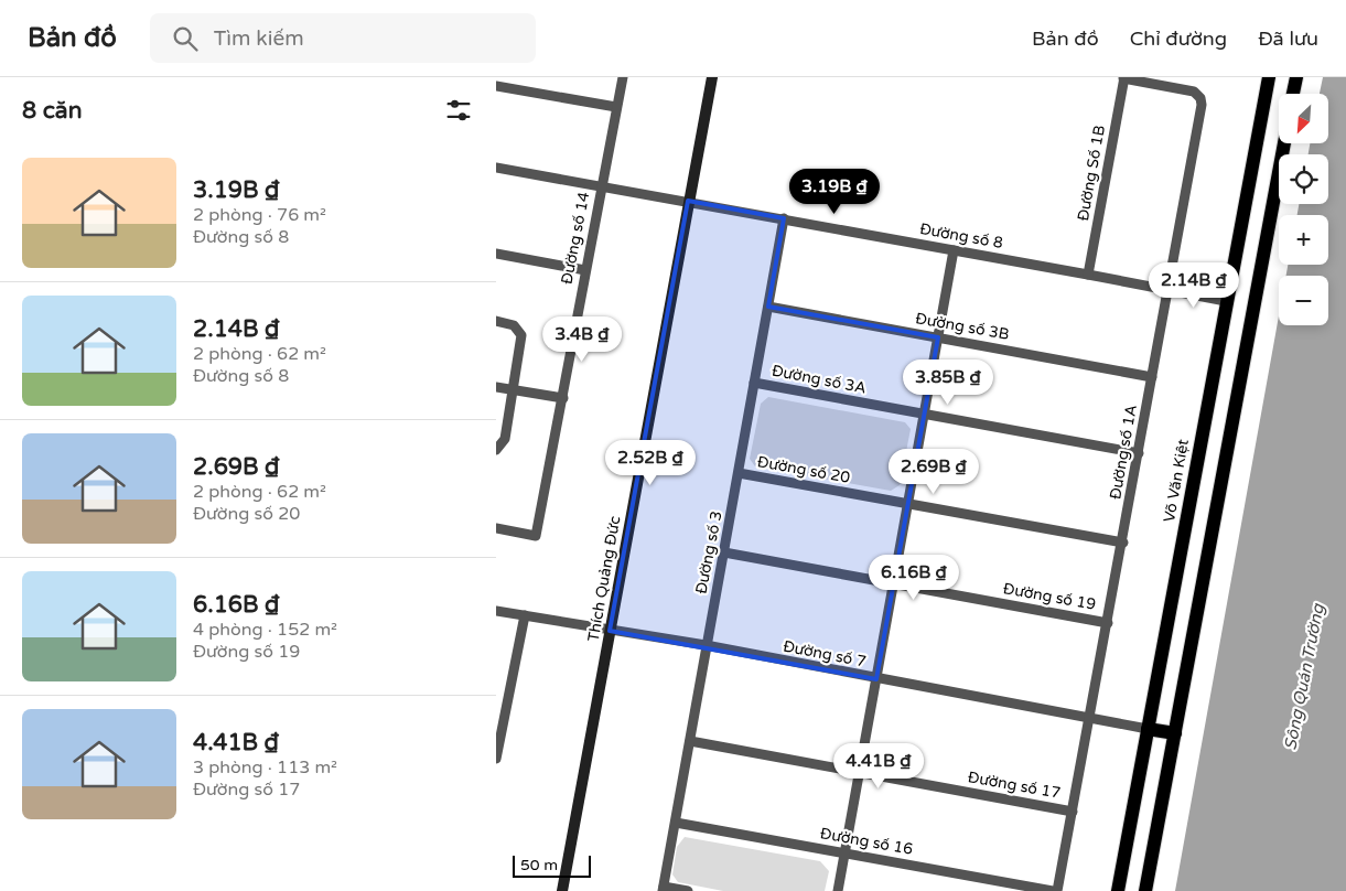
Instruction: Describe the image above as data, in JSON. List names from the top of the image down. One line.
{"streets":{"main road":["Võ Văn Kiệt"],"street":["Đường Số 1B","Đường số 8","Đường số 14","Đường số 3B","Đường số 3A","Đường số 1A","Đường số 20","Đường số 3","Thích Quảng Đức","Đường số 19","Đường số 7","Đường số 17","Đường số 16"]},"crossings":[["Đường Số 1B","Đường số 8"],["Đường Số 1B","Đường số 1A"],["Đường số 8","Đường số 14"],["Đường số 8","Đường số 1A"],["Đường số 8","Võ Văn Kiệt"],["Đường số 8","Đường số 3"],["Đường số 8","Thích Quảng Đức"],["Đường số 3B","Đường số 1A"],["Đường số 3B","Đường số 3"],["Đường số 3A","Đường số 1A"],["Đường số 3A","Đường số 3"],["Đường số 1A","Đường số 20"],["Đường số 1A","Đường số 19"],["Đường số 1A","Đường số 7"],["Đường số 1A","Đường số 17"],["Đường số 20","Đường số 3"],["Võ Văn Kiệt","Đường số 7"],["Đường số 3","Đường số 19"],["Đường số 3","Đường số 7"],["Đường số 3","Đường số 17"],["Đường số 3","Đường số 16"],["Thích Quảng Đức","Đường số 7"]],"water":["Sông Quán Trường"],"scale_bar":"50 m","north":"bottom left","page":{"header":"Bản đồ","search":"Tìm kiếm","nav":["Bản đồ","Chỉ đường","Đã lưu"],"heading":"8 căn","map_buttons":["+","−"],"list":[{"name":"3.19B ₫","note":"2 phòng · 76 m² · Đường số 8"},{"name":"2.14B ₫","note":"2 phòng · 62 m² · Đường số 8"},{"name":"2.69B ₫","note":"2 phòng · 62 m² · Đường số 20"},{"name":"6.16B ₫","note":"4 phòng · 152 m² · Đường số 19"},{"name":"4.41B ₫","note":"3 phòng · 113 m² · Đường số 17"}],"price":["3.19B ₫","2.14B ₫","3.4B ₫","3.85B ₫","2.52B ₫","2.69B ₫","6.16B ₫","4.41B ₫"],"scale":"50 m"}}
